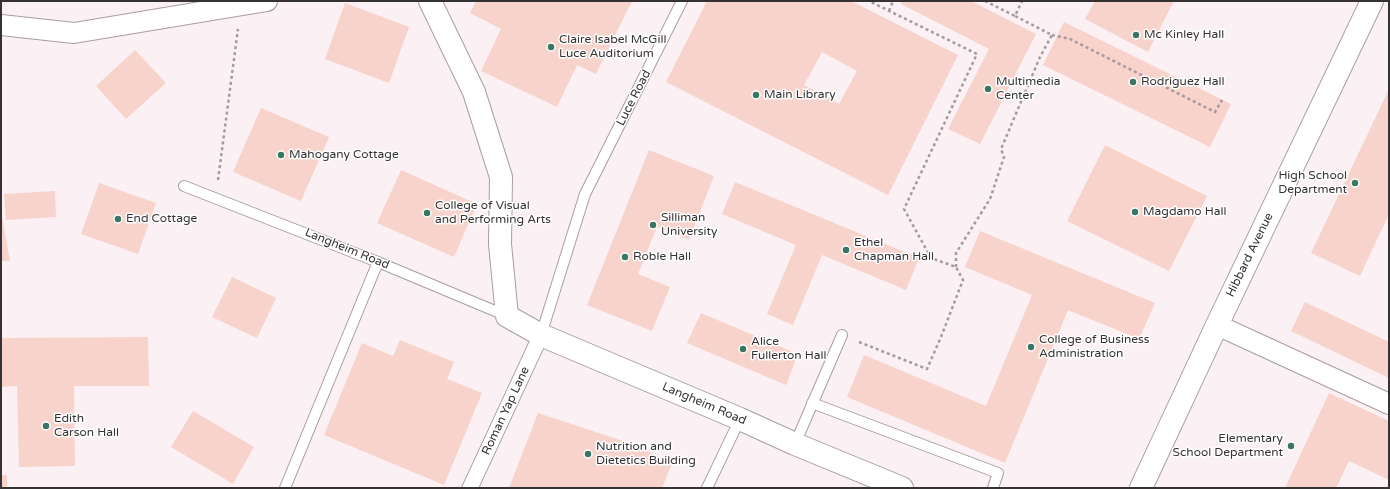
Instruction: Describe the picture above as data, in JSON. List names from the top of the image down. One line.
{"streets":{"street":["Langheim Road","Hibbard Avenue","Roman Yap Lane"],"lane":["Luce Road"]},"crossings":[["Luce Road","Langheim Road"],["Luce Road","Roman Yap Lane"],["Langheim Road","Roman Yap Lane"]],"places":["Mc Kinley Hall","Claire Isabel McGill Luce Auditorium","Rodriguez Hall","Multimedia Center","Main Library","Mahogany Cottage","High School Department","Magdamo Hall","College of Visual and Performing Arts","End Cottage","Silliman University","Ethel Chapman Hall","Roble Hall","College of Business Administration","Alice Fullerton Hall","Edith Carson Hall","Elementary School Department","Nutrition and Dietetics Building"]}
